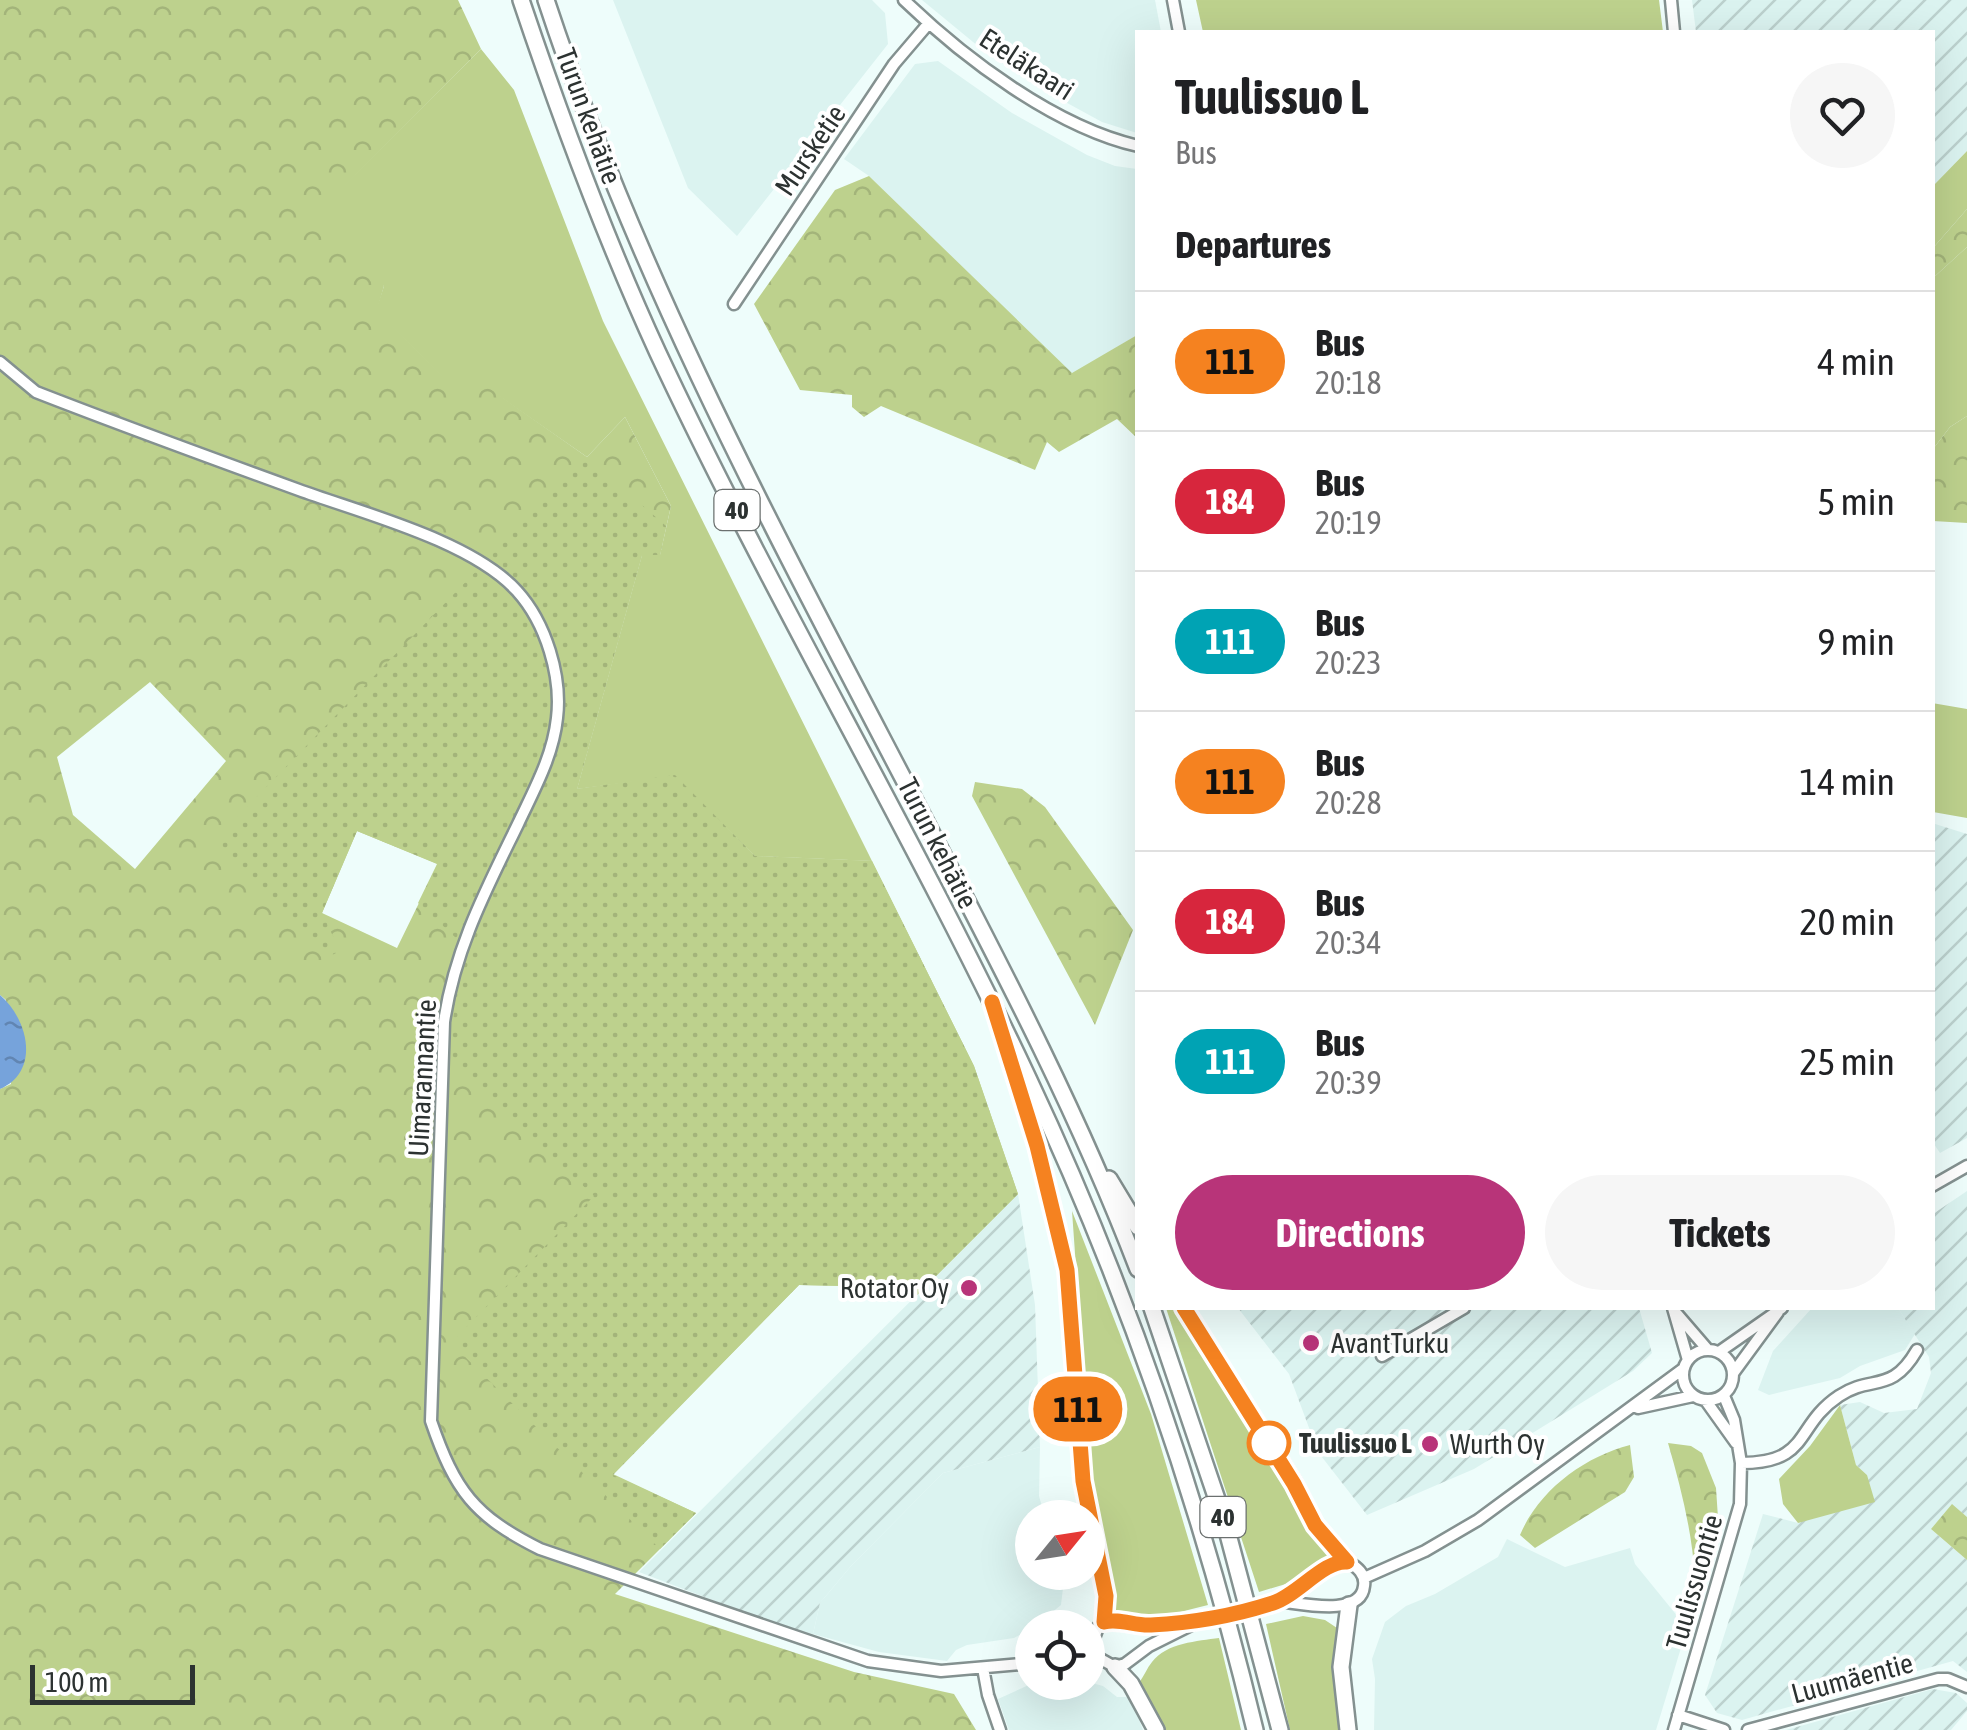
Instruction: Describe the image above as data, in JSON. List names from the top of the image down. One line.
{"streets":{"highway":["Turun kehätie","40"],"street":["Eteläkaari","Mursketie","Uimarannantie","Tuulissuontie","Luumäentie"]},"crossings":[["Eteläkaari","Mursketie"]],"places":["Rotator Oy","AvantTurku","Tuulissuo L","Wurth Oy"],"lines":["bus line 111"],"scale_bar":"100 m","north":"top right","page":{"on_map":"111","heading":[["Tuulissuo L","Bus"],"Departures"],"list":[{"mark":"111","name":"Bus","note":"20:18","value":"4 min"},{"mark":"184","name":"Bus","note":"20:19","value":"5 min"},{"mark":"111","name":"Bus","note":"20:23","value":"9 min"},{"mark":"111","name":"Bus","note":"20:28","value":"14 min"},{"mark":"184","name":"Bus","note":"20:34","value":"20 min"},{"mark":"111","name":"Bus","note":"20:39","value":"25 min"}],"buttons":["Directions","Tickets"],"scale":"100 m"}}
